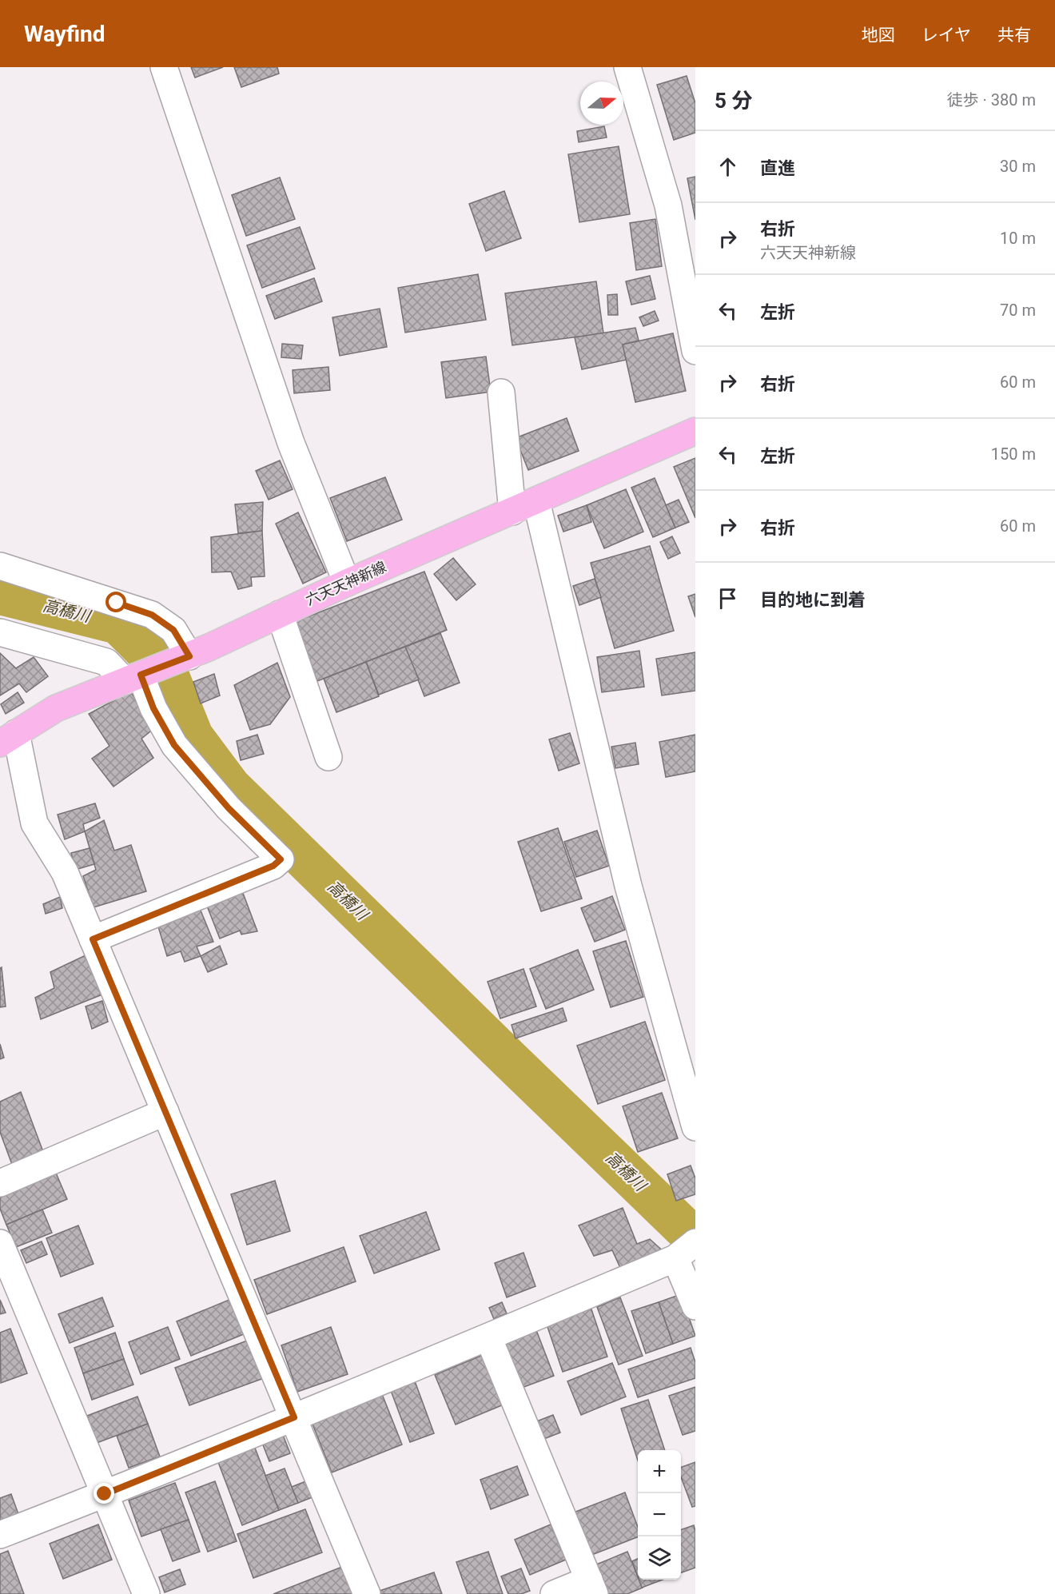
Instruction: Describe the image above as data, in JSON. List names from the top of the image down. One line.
{"streets":{"main road":["六天天神新線"]},"water":["高橋川"],"north":"right","page":{"header":"Wayfind","nav":["地図","レイヤ","共有"],"heading":["5 分","徒歩 · 380 m"],"list":[["直進","30 m"],["右折","六天天神新線","10 m"],["左折","70 m"],["右折","60 m"],["左折","150 m"],["右折","60 m"],"目的地に到着"],"map_buttons":["+","−"]}}
